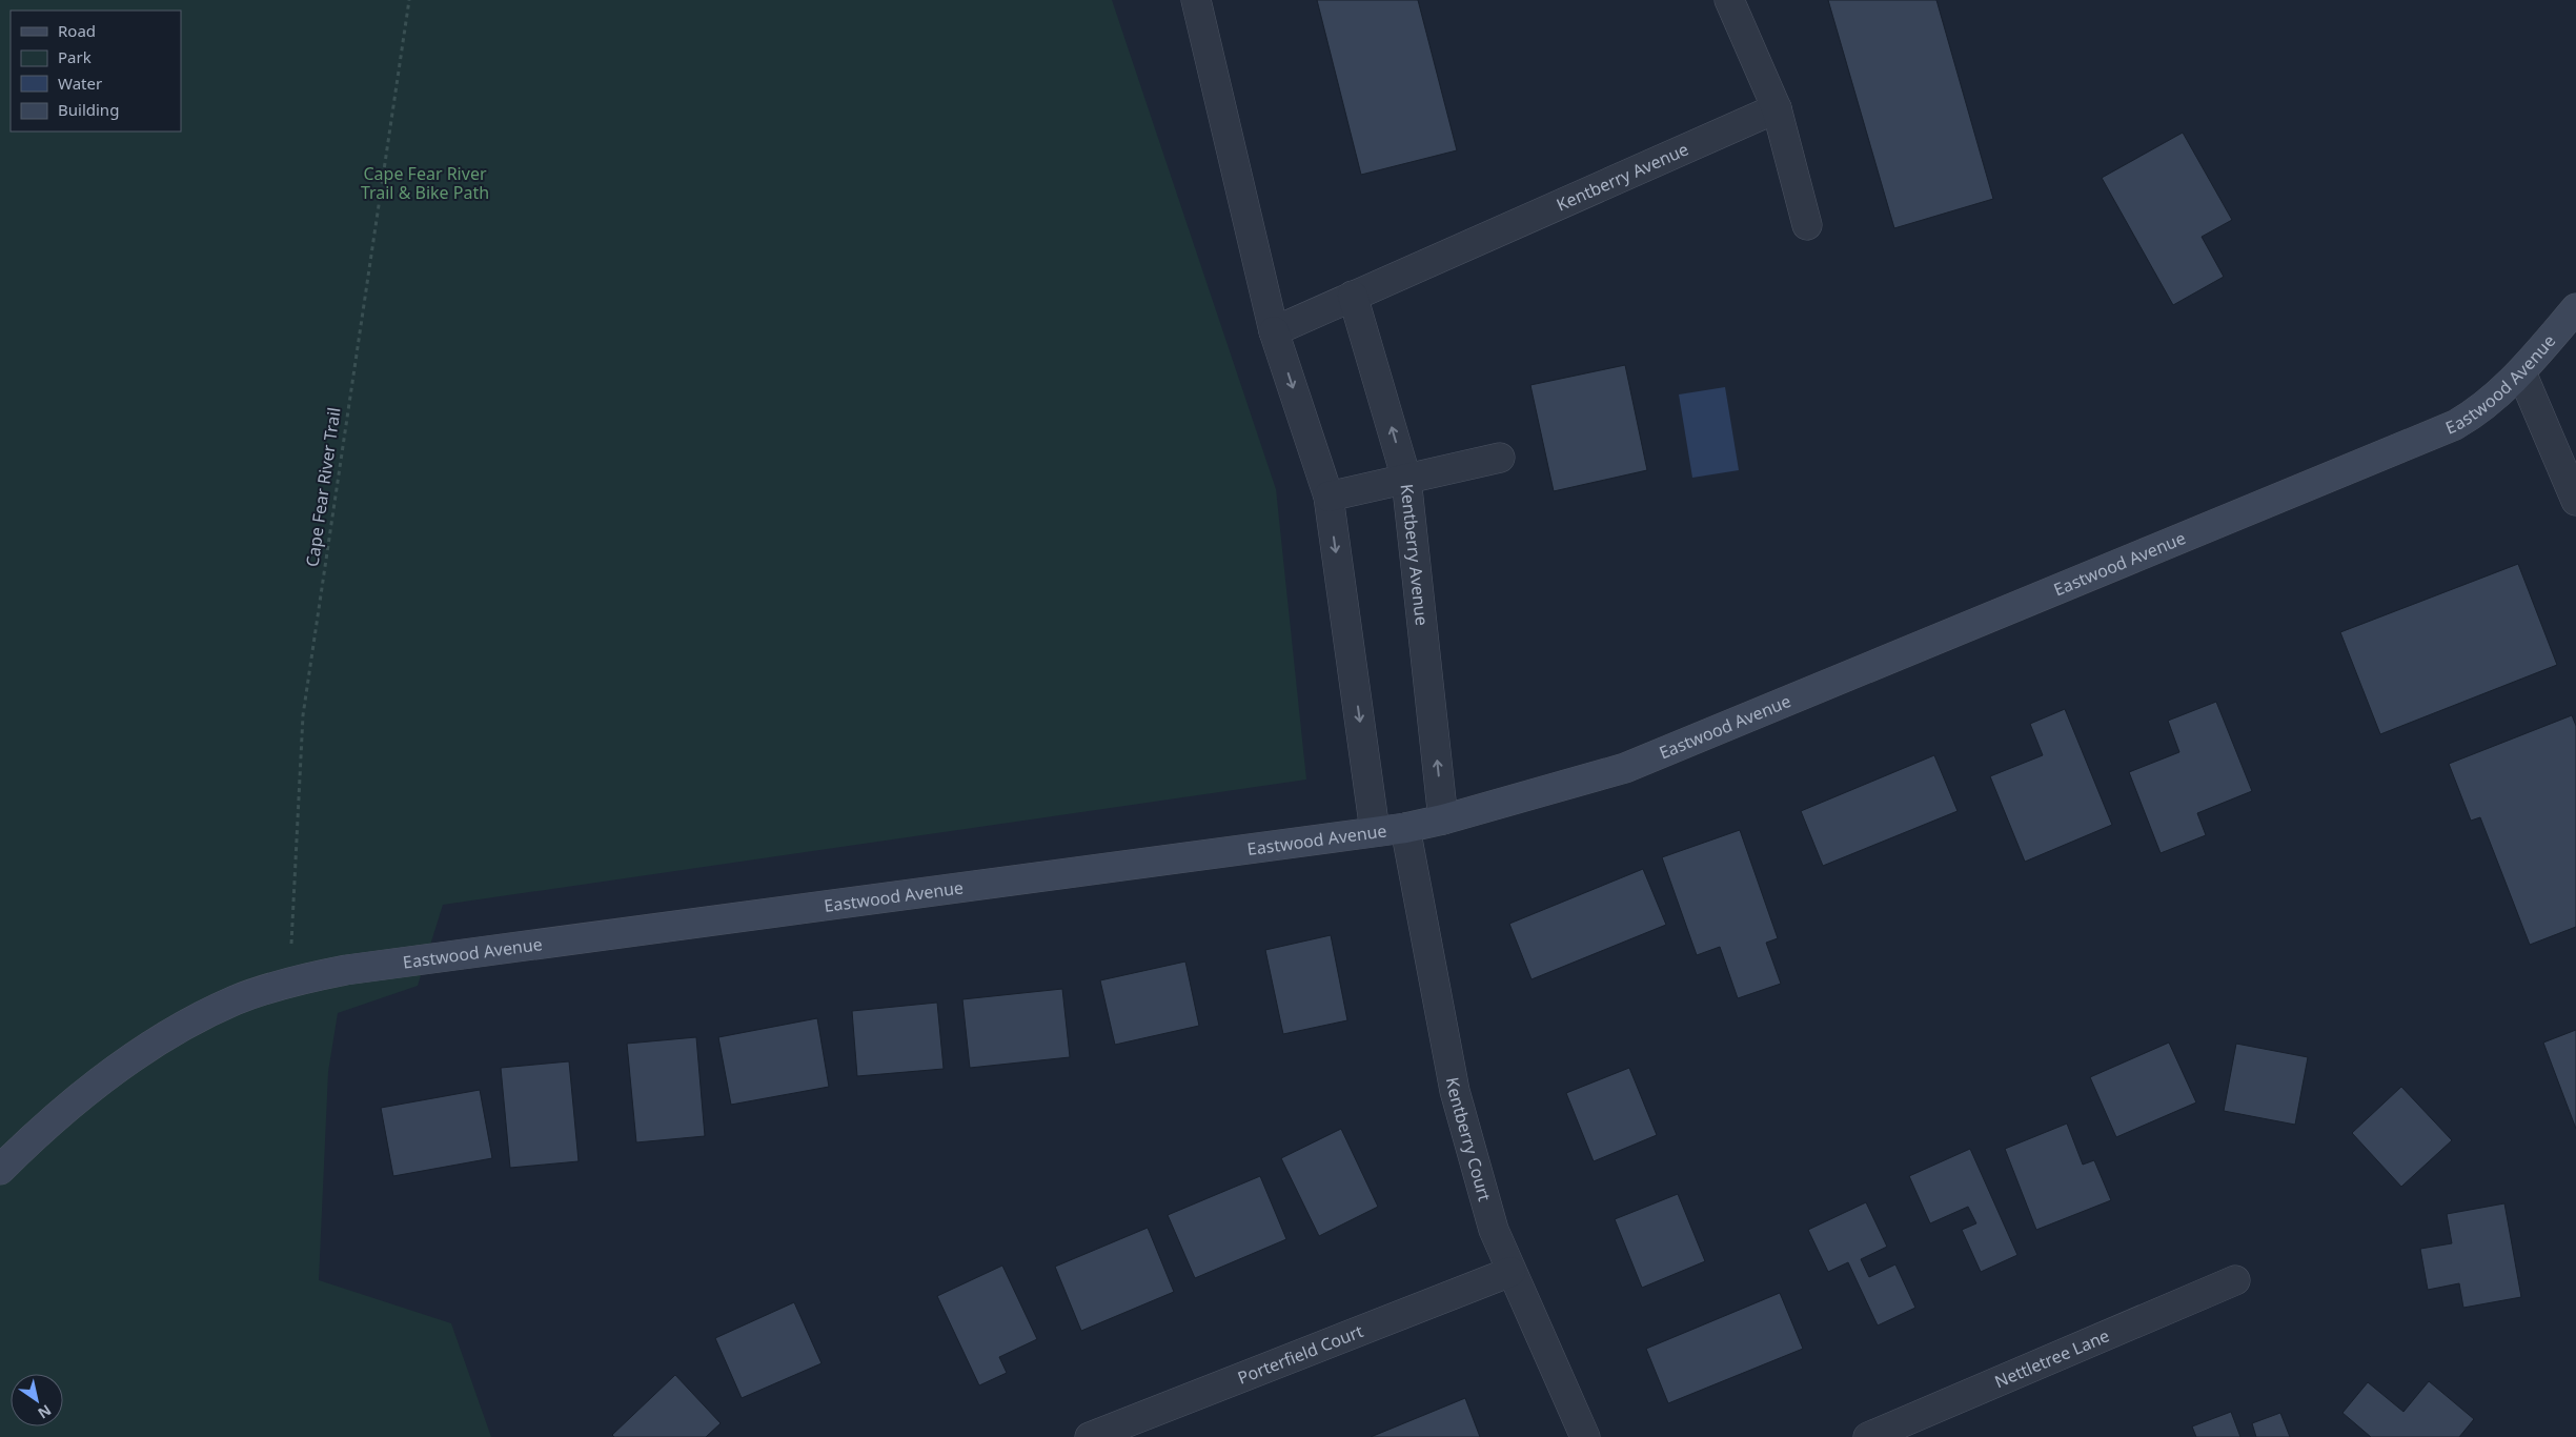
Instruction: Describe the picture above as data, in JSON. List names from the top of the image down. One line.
{"streets":{"street":["Kentberry Avenue","Eastwood Avenue","Kentberry Court","Porterfield Court","Nettletree Lane"],"path":["Cape Fear River Trail"]},"crossings":[["Kentberry Avenue","Eastwood Avenue"],["Eastwood Avenue","Cape Fear River Trail"],["Eastwood Avenue","Kentberry Court"],["Kentberry Court","Porterfield Court"]],"parks":["Cape Fear River Trail & Bike Path"],"legend":["Road","Park","Water","Building"],"north":"bottom right"}
